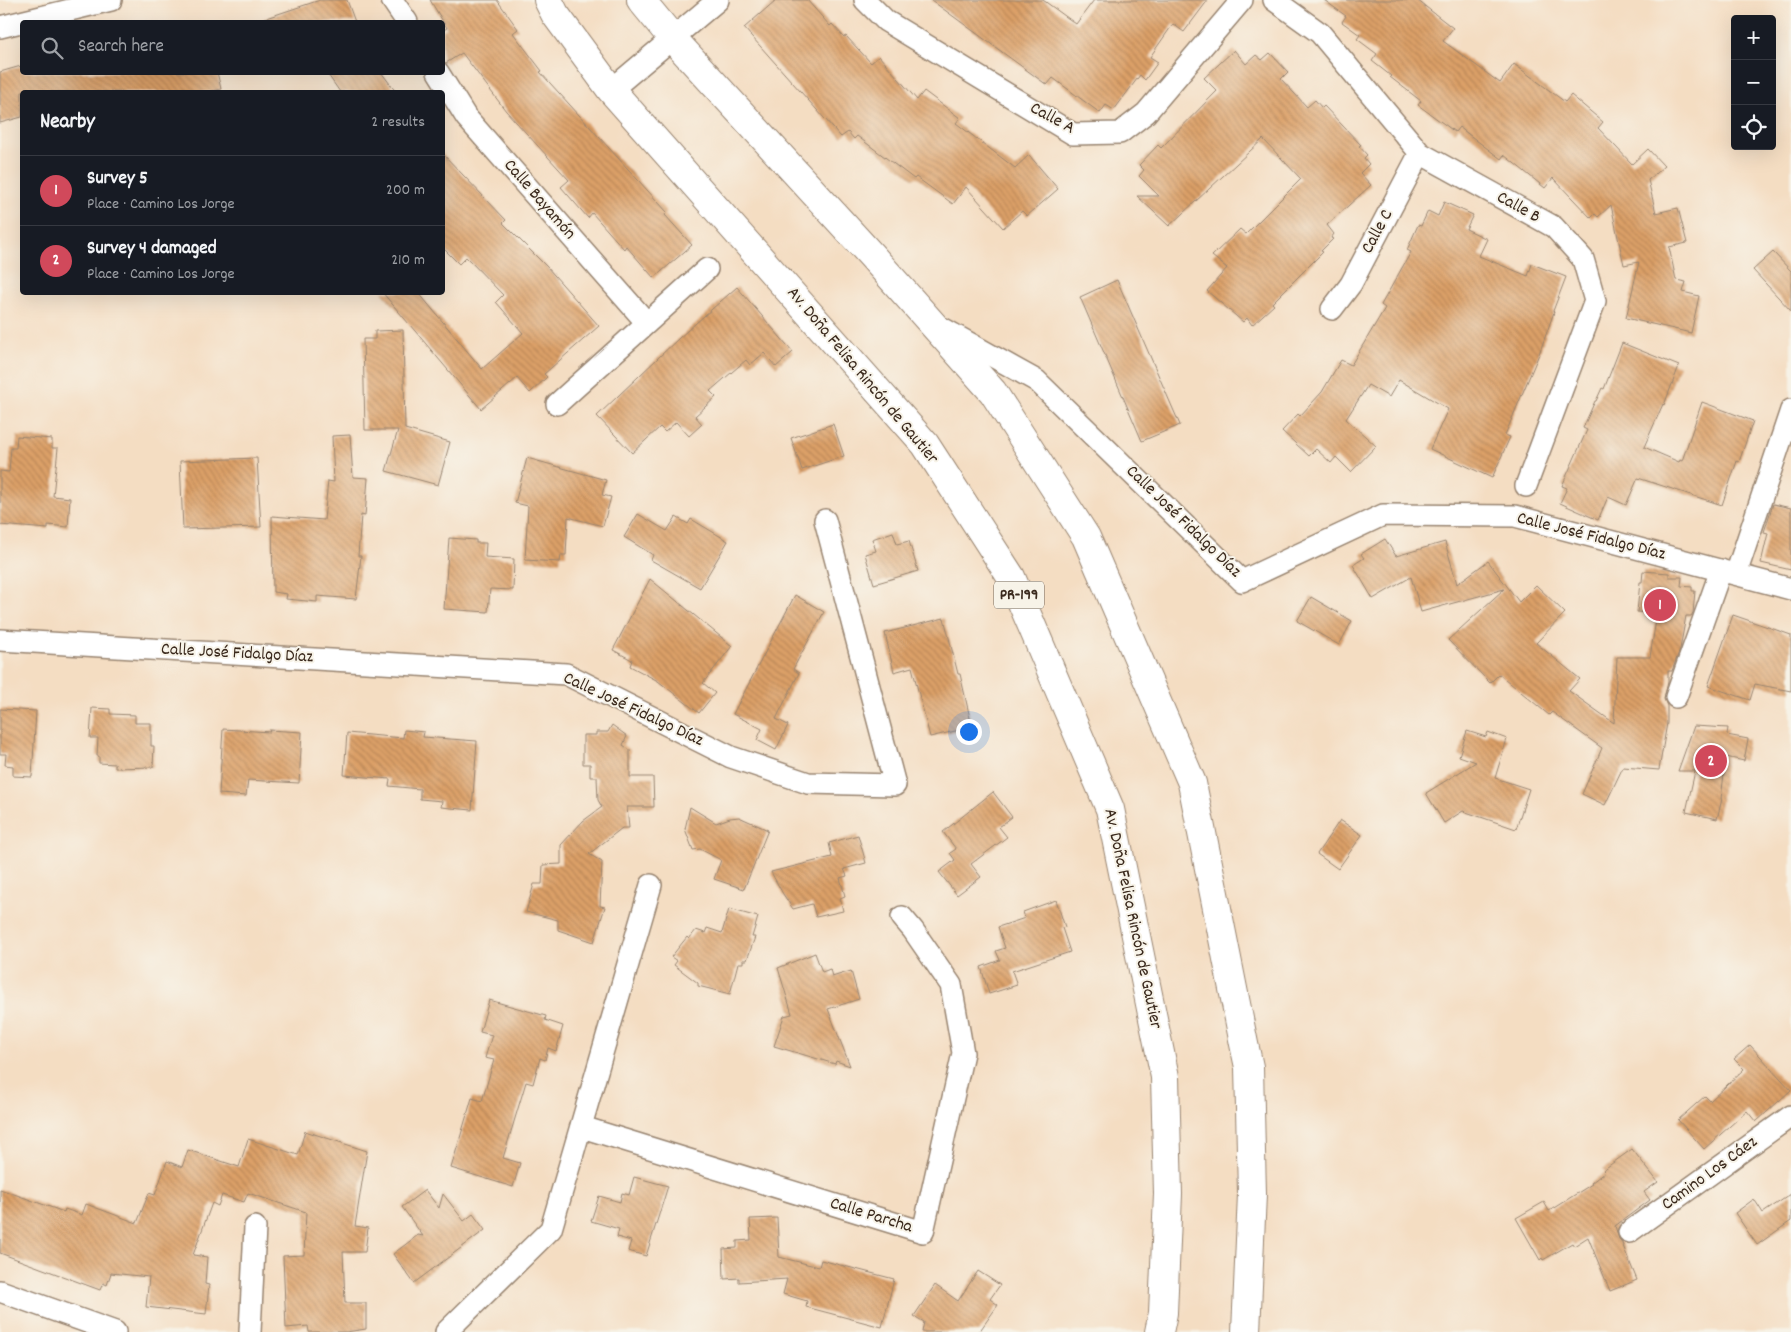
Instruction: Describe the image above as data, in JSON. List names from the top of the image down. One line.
{"streets":{"main road":["Av. Doña Felisa Rincón de Gautier","PR-199"],"street":["Calle A","Calle Bayamón","Calle B","Calle C","Calle José Fidalgo Díaz","Camino Los Cáez","Calle Parcha"]},"crossings":[["Calle B","Calle C"]],"page":{"map_buttons":["+","−"],"search":"Search here","heading":["Nearby","2 results"],"list":[{"mark":"1","name":"Survey 5","note":"Place · Camino Los Jorge","value":"200 m"},{"mark":"2","name":"Survey 4 damaged","note":"Place · Camino Los Jorge","value":"210 m"}],"pins":["1","2"]}}
